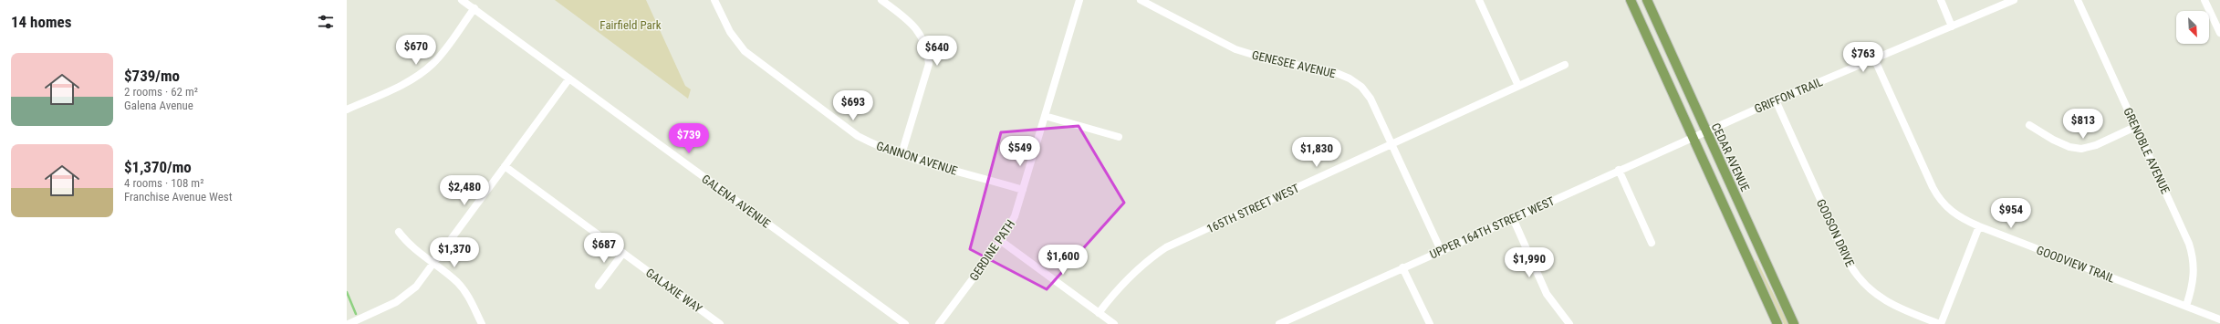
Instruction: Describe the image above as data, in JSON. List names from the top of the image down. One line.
{"streets":{"main road":["CEDAR AVENUE"],"street":["GENESEE AVENUE","GRIFFON TRAIL","GRENOBLE AVENUE","GANNON AVENUE","GALENA AVENUE","165TH STREET WEST","UPPER 164TH STREET WEST","GODSON DRIVE","GERDINE PATH","GOODVIEW TRAIL","GALAXIE WAY"]},"crossings":[["GENESEE AVENUE","165TH STREET WEST"],["GENESEE AVENUE","UPPER 164TH STREET WEST"],["GRIFFON TRAIL","CEDAR AVENUE"],["GRIFFON TRAIL","UPPER 164TH STREET WEST"],["GRIFFON TRAIL","GODSON DRIVE"],["GRIFFON TRAIL","GOODVIEW TRAIL"],["GRENOBLE AVENUE","GOODVIEW TRAIL"],["CEDAR AVENUE","UPPER 164TH STREET WEST"],["GANNON AVENUE","GERDINE PATH"]],"parks":["Fairfield Park"],"north":"bottom right","page":{"heading":"14 homes","price":["$670","$640","$763","$693","$813","$739","$549","$1,830","$2,480","$954","$687","$1,370","$1,600","$1,990"],"list":[{"name":"$739/mo","note":"2 rooms · 62 m² · Galena Avenue"},{"name":"$1,370/mo","note":"4 rooms · 108 m² · Franchise Avenue West"}]}}
